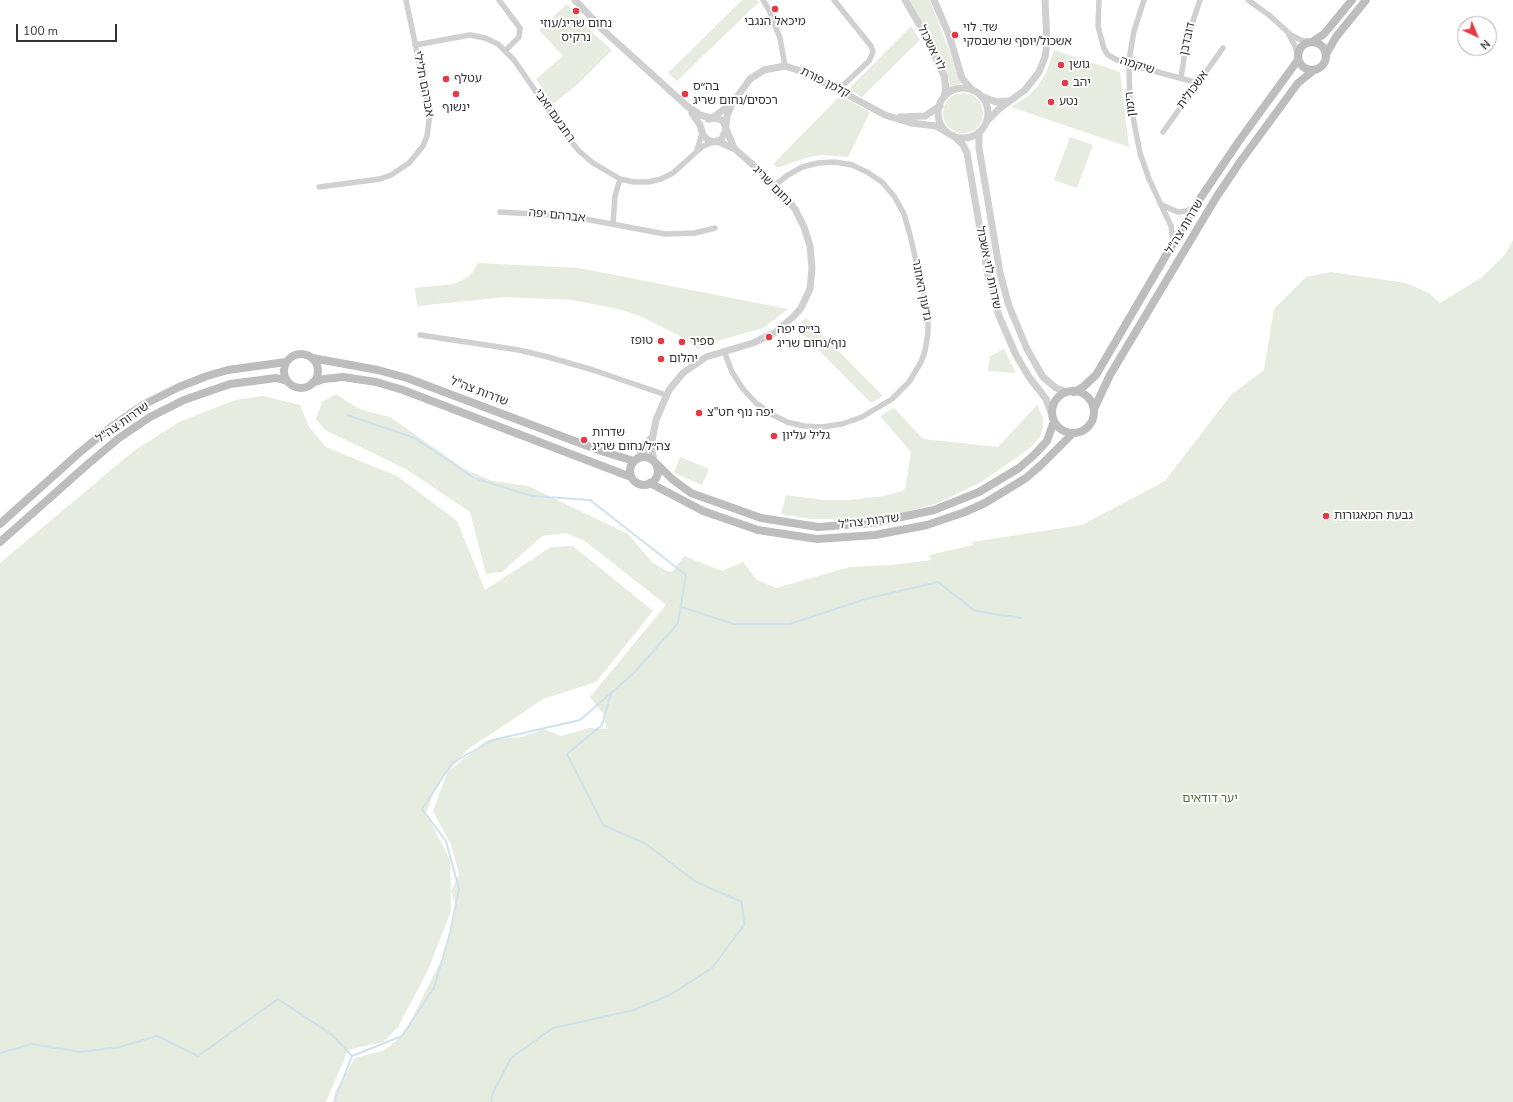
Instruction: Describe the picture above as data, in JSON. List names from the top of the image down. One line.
{"streets":{"main road":["שדרות צה\"ל"],"street":["דובדבן","לוי אשכול","שיקמה","קלמן פורת","אברהם חלילי","אשכולית","רימון","רחבעם זאבי","נחום שריג","אברהם יפה","שדרות לוי אשכול","גדעון האוזנר"]},"crossings":[["דובדבן","שיקמה"],["לוי אשכול","קלמן פורת"],["לוי אשכול","שדרות לוי אשכול"],["שיקמה","אשכולית"],["שיקמה","רימון"],["קלמן פורת","רחבעם זאבי"],["קלמן פורת","נחום שריג"],["קלמן פורת","שדרות לוי אשכול"],["אברהם חלילי","רחבעם זאבי"],["רימון","שדרות צה\"ל"],["רחבעם זאבי","נחום שריג"],["נחום שריג","שדרות צה\"ל"],["נחום שריג","גדעון האוזנר"],["שדרות צה\"ל","שדרות לוי אשכול"]],"parks":["יער דודאים"],"places":["מיכאל הנגבי","נחום שריג/עוזי נרקיס","שד. לוי אשכול/יוסף שרשבסקי","גושן","עטלף","יהב","ינשוף","בה״ס רכסים/נחום שריג","נטע","בי״ס יפה נוף/נחום שריג","טופז","ספיר","יהלום","יפה נוף חט\"צ","גליל עליון","שדרות צה״ל/נחום שריג","גבעת המאגורות"],"scale_bar":"100 m","north":"bottom right"}
